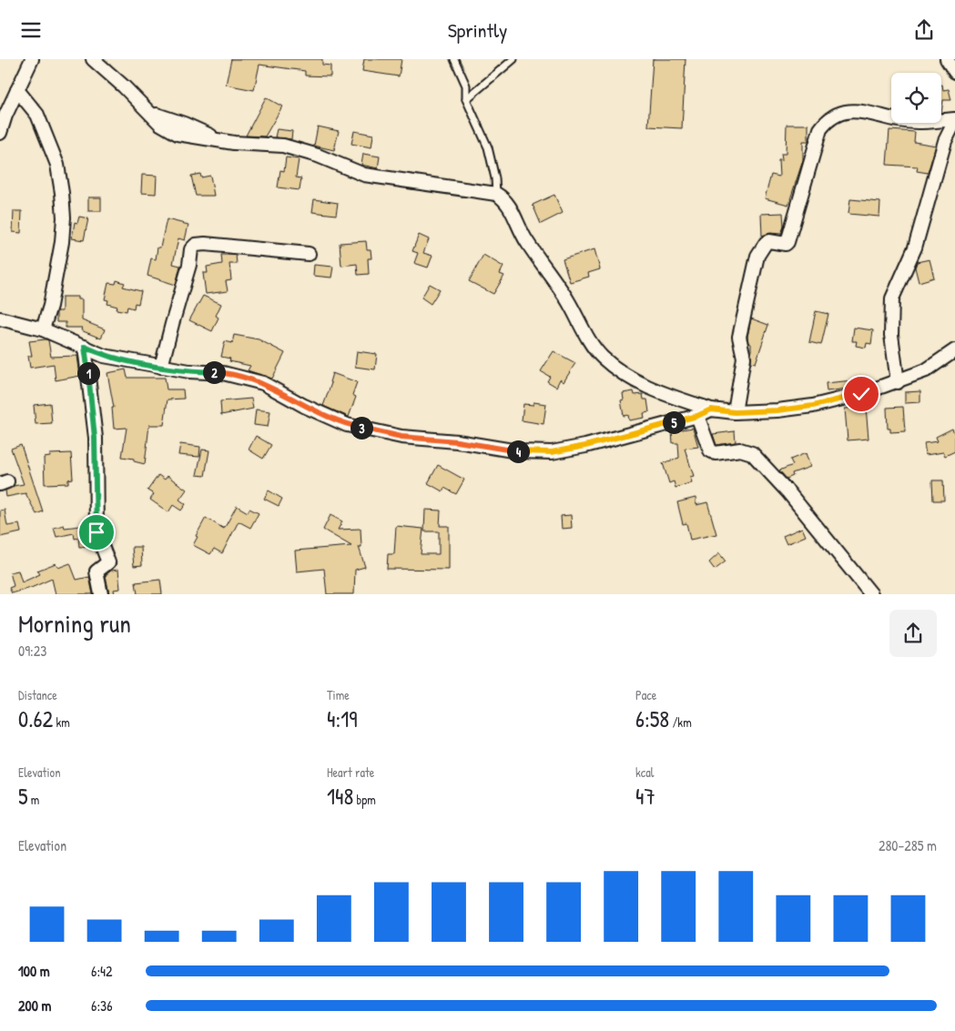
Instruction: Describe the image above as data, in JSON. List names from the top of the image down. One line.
{"page":{"header":"Sprintly","pins":["2","1","5","3","4"],"heading":["Morning run","09:23"],"stats":[["Distance","0.62 km"],["Time","4:19"],["Pace","6:58 /km"],["Elevation","5 m"],["Heart rate","148 bpm"],["kcal","47"]],"chart":["Elevation","280–285 m"],"list":[{"name":"100 m","note":"6:42"},{"name":"200 m","note":"6:36"}]}}
